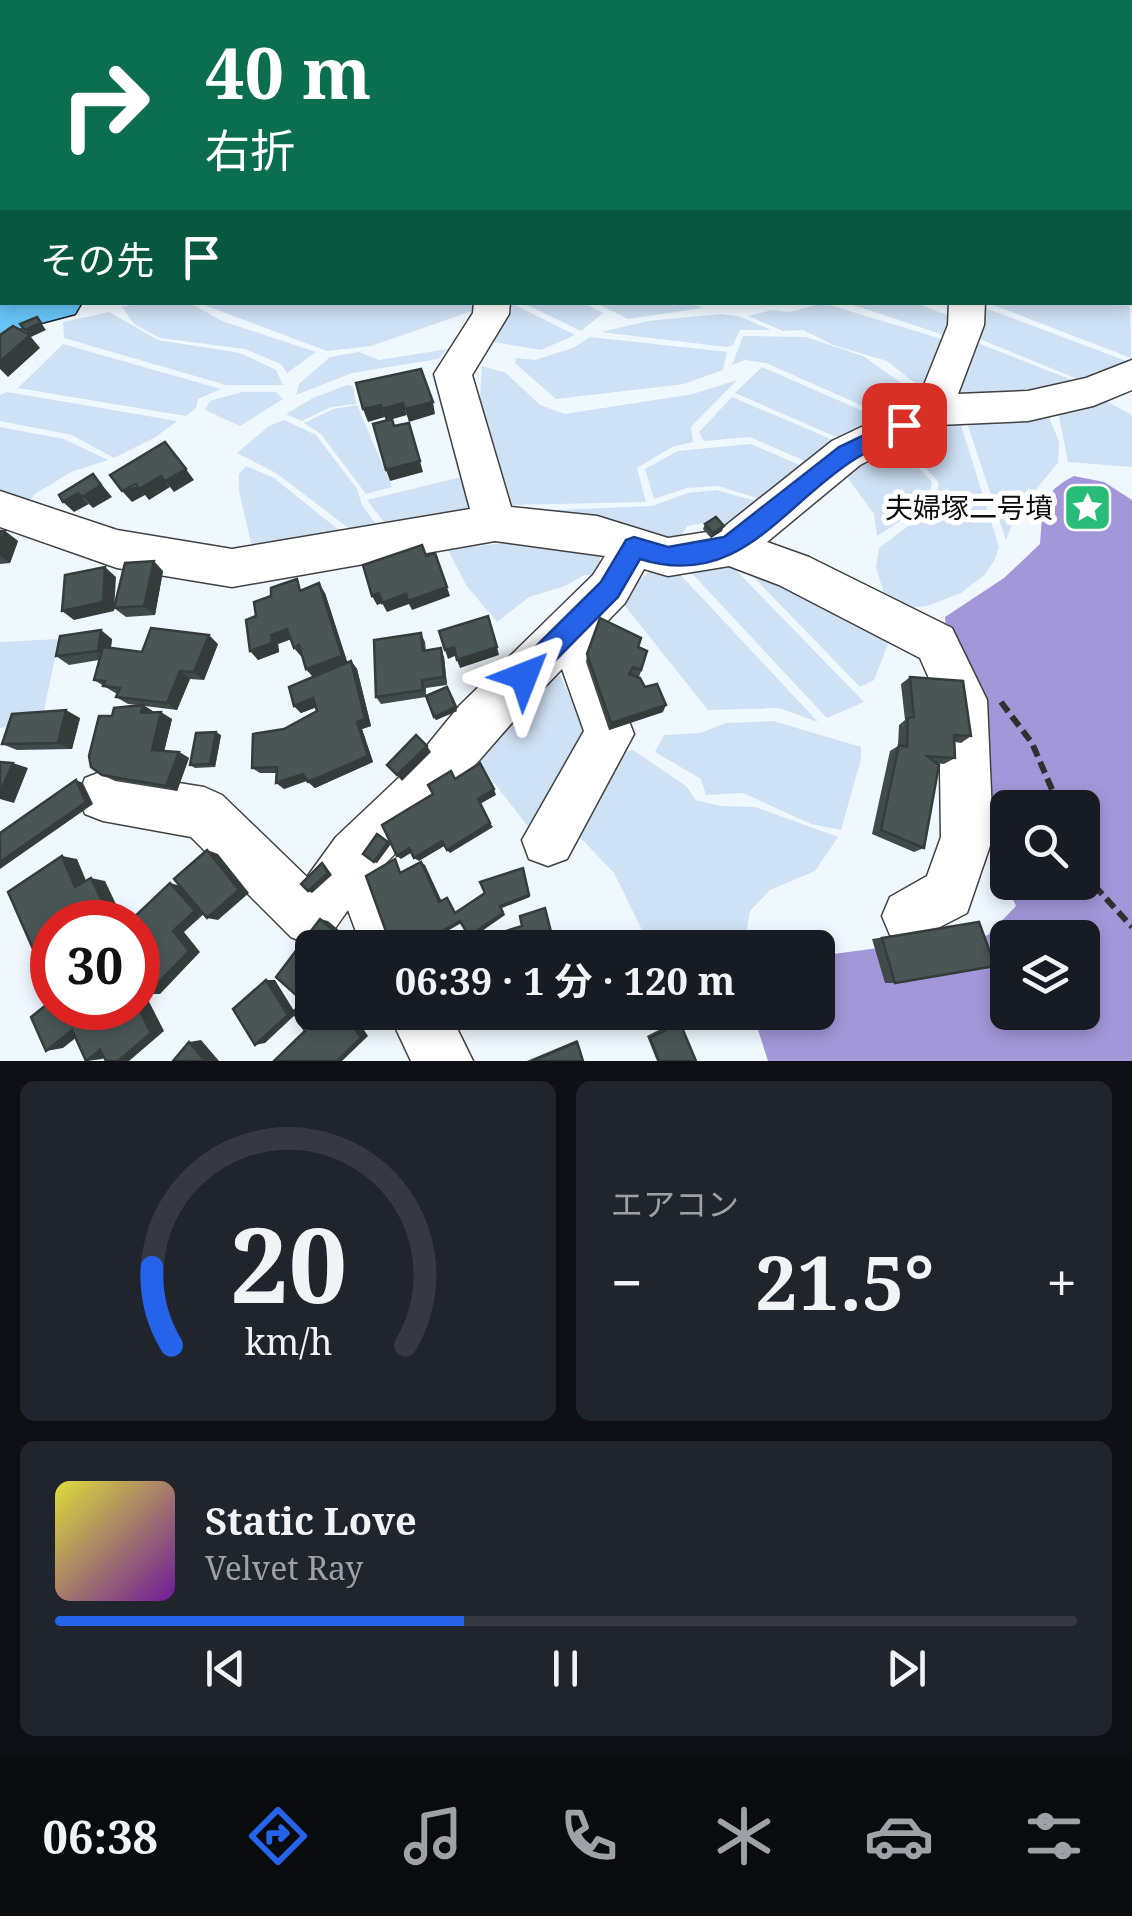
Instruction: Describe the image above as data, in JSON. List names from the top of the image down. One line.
{"places":{"place":["夫婦塚二号墳"]},"page":{"turn":["40 m","右折"],"then":"その先","limit":"30","trip":"06:39 · 1 分 · 120 m","tile":"エアコン","heat":["−","21.5°","+"],"song":["Static Love","Velvet Ray"],"tabs":"06:38","gauge":["20","km/h"]}}
